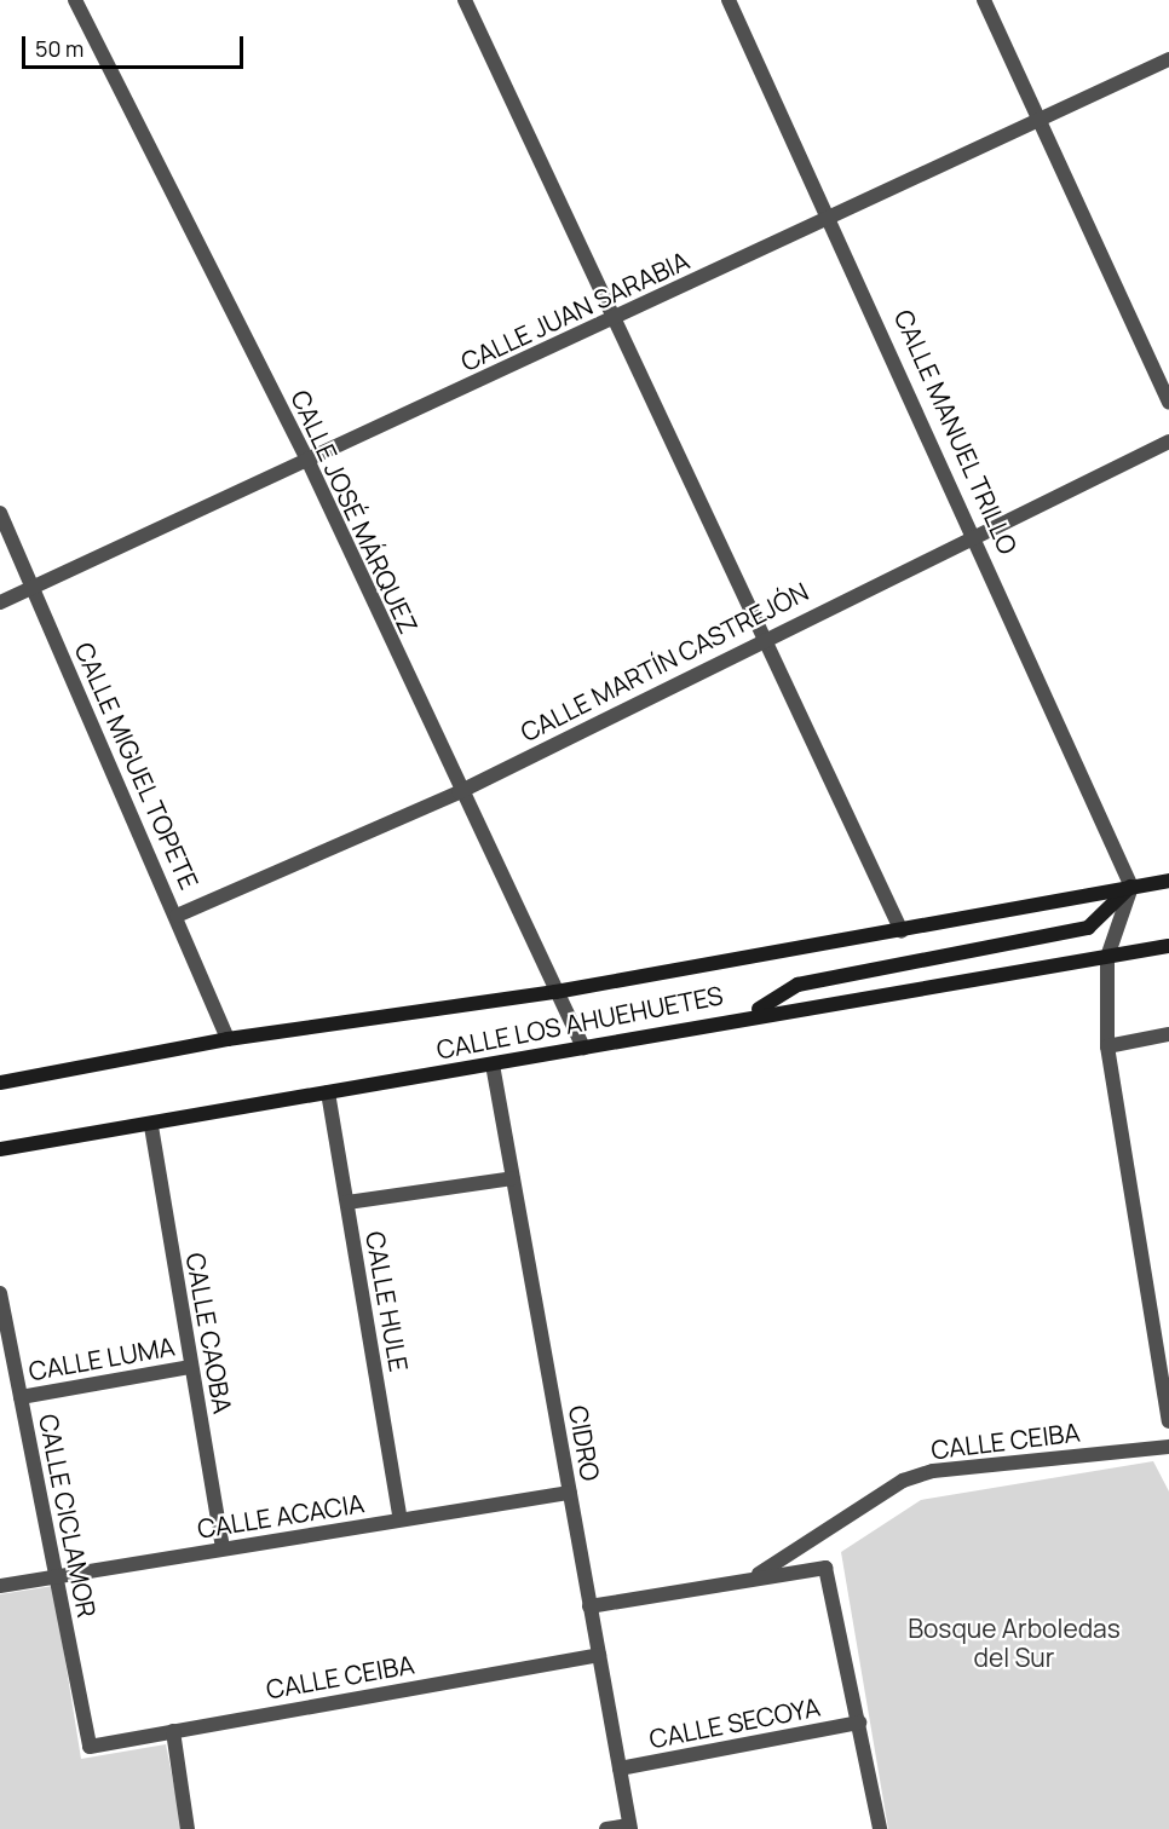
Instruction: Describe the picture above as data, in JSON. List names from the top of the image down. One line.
{"streets":{"street":["CALLE JUAN SARABIA","CALLE MANUEL TRILLO","CALLE JOSÉ MÁRQUEZ","CALLE MARTÍN CASTREJÓN","CALLE MIGUEL TOPETE","CALLE LOS AHUEHUETES","CALLE HULE","CALLE CAOBA","CALLE LUMA","CALLE CEIBA","CIDRO","CALLE CICLAMOR","CALLE ACACIA","CALLE SECOYA"]},"crossings":[["CALLE JUAN SARABIA","CALLE MANUEL TRILLO"],["CALLE JUAN SARABIA","CALLE JOSÉ MÁRQUEZ"],["CALLE JUAN SARABIA","CALLE MIGUEL TOPETE"],["CALLE MANUEL TRILLO","CALLE MARTÍN CASTREJÓN"],["CALLE MANUEL TRILLO","CALLE LOS AHUEHUETES"],["CALLE JOSÉ MÁRQUEZ","CALLE MARTÍN CASTREJÓN"],["CALLE JOSÉ MÁRQUEZ","CALLE LOS AHUEHUETES"],["CALLE MARTÍN CASTREJÓN","CALLE MIGUEL TOPETE"],["CALLE MIGUEL TOPETE","CALLE LOS AHUEHUETES"],["CALLE LOS AHUEHUETES","CALLE HULE"],["CALLE LOS AHUEHUETES","CALLE CAOBA"],["CALLE LOS AHUEHUETES","CIDRO"],["CALLE HULE","CALLE ACACIA"],["CALLE CAOBA","CALLE LUMA"],["CALLE CAOBA","CALLE ACACIA"],["CALLE LUMA","CALLE CICLAMOR"],["CALLE CEIBA","CIDRO"],["CALLE CEIBA","CALLE CICLAMOR"],["CALLE CEIBA","CALLE SECOYA"],["CIDRO","CALLE ACACIA"],["CIDRO","CALLE SECOYA"],["CALLE CICLAMOR","CALLE ACACIA"]],"parks":["Bosque Arboledas del Sur"],"scale_bar":"50 m"}
